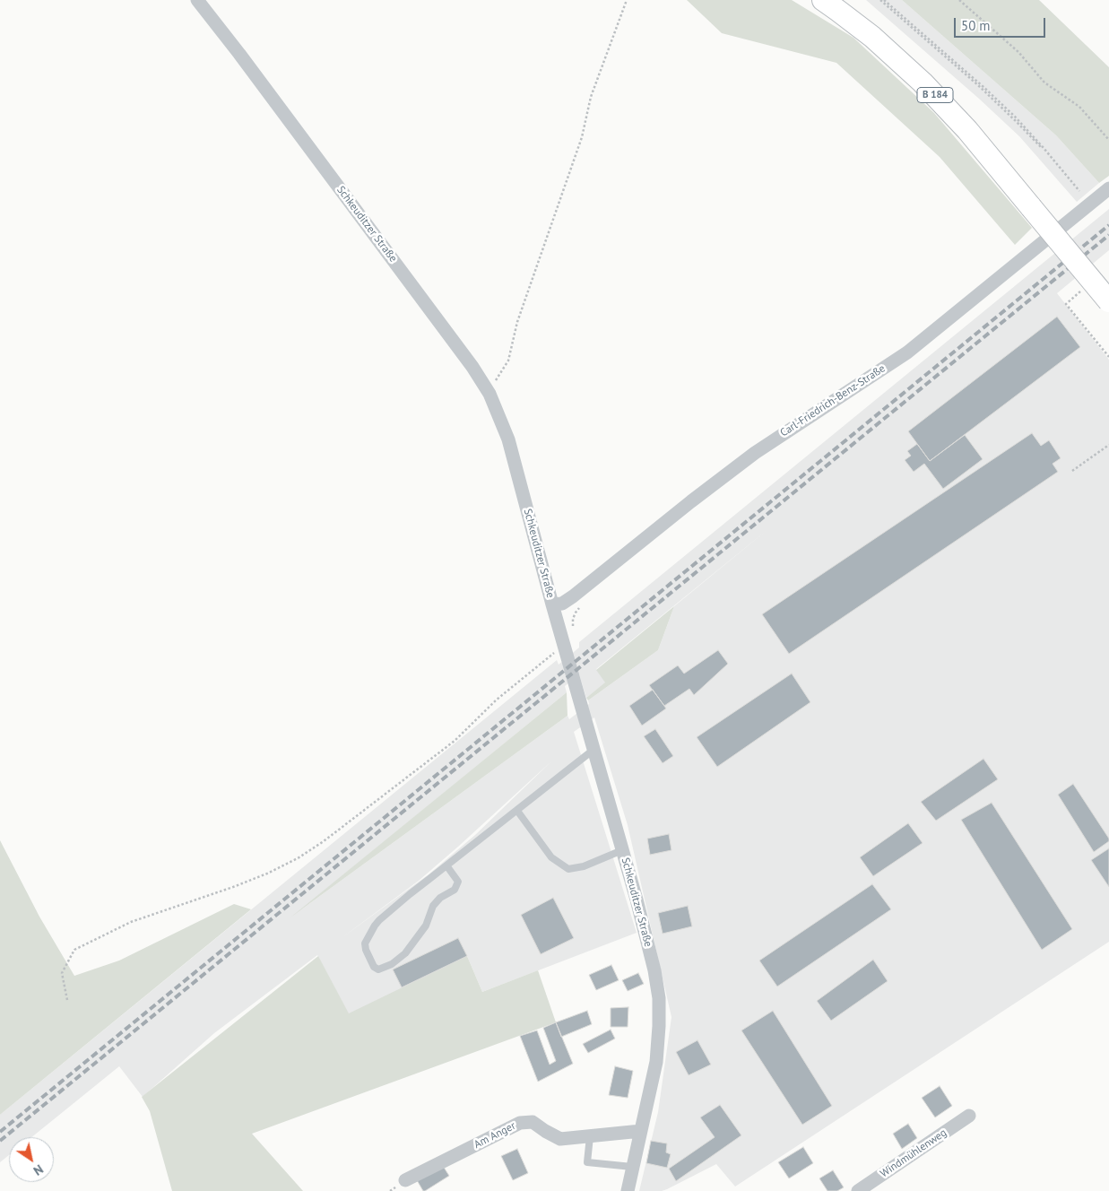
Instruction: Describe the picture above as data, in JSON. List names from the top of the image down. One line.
{"streets":{"main road":["B 184"],"street":["Schkeuditzer Straße","Carl-Friedrich-Benz-Straße","Am Anger","Windmühlenweg"]},"crossings":[["Schkeuditzer Straße","Carl-Friedrich-Benz-Straße"],["Schkeuditzer Straße","Am Anger"]],"scale_bar":"50 m","north":"bottom right"}
